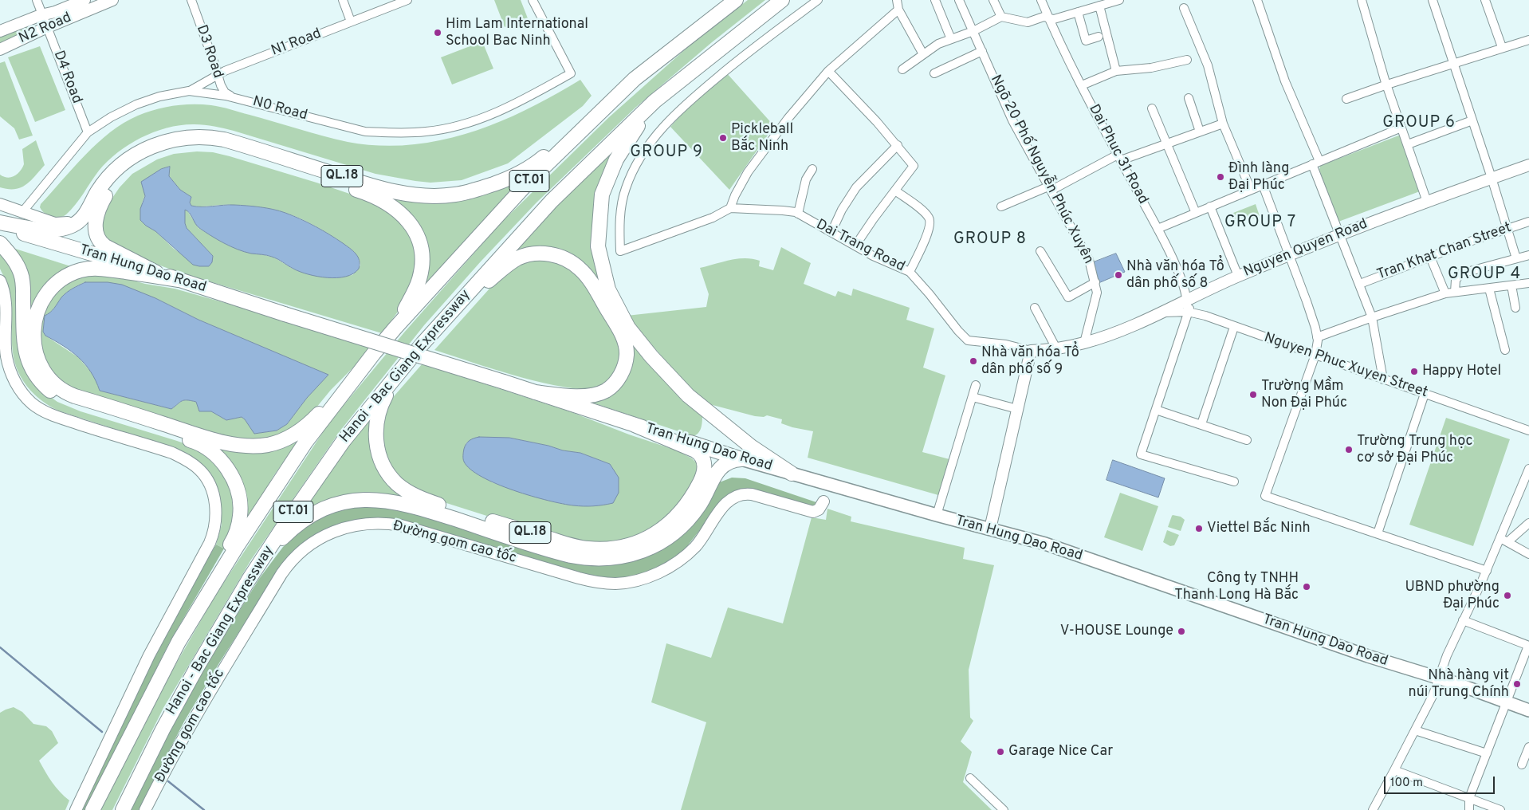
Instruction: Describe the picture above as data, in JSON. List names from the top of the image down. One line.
{"streets":{"highway":["QL.18","CT.01","Tran Hung Dao Road","Hanoi - Bac Giang Expressway"],"main road":["N2 Road","Nguyen Quyen Road","Đường gom cao tốc"],"street":["N1 Road","D3 Road","D4 Road","N0 Road","Dai Phuc 31 Road","Ngõ 20 Phố Nguyễn Phúc Xuyên","Dai Trang Road","Tran Khat Chan Street","Nguyen Phuc Xuyen Street"]},"crossings":[["N2 Road","D4 Road"],["N1 Road","D3 Road"],["N1 Road","N0 Road"],["D3 Road","N0 Road"],["D4 Road","N0 Road"],["Dai Phuc 31 Road","Nguyen Quyen Road"],["Dai Phuc 31 Road","Nguyen Phuc Xuyen Street"],["Ngõ 20 Phố Nguyễn Phúc Xuyên","Nguyen Quyen Road"],["QL.18","Tran Hung Dao Road"],["QL.18","Hanoi - Bac Giang Expressway"],["Dai Trang Road","Nguyen Quyen Road"],["Nguyen Quyen Road","Nguyen Phuc Xuyen Street"]],"districts":["GROUP 6","GROUP 9","GROUP 7","GROUP 8","GROUP 4"],"places":["Him Lam International School Bac Ninh","Pickleball Bắc Ninh","Đình làng Đại Phúc","Nhà văn hóa Tổ dân phố số 8","Nhà văn hóa Tổ dân phố số 9","Happy Hotel","Trường Mầm Non Đại Phúc","Trường Trung học cơ sở Đại Phúc","Viettel Bắc Ninh","Công ty TNHH Thanh Long Hà Bắc","UBND phường Đại Phúc","V-HOUSE Lounge","Nhà hàng vịt núi Trung Chính","Garage Nice Car"],"scale_bar":"100 m"}
